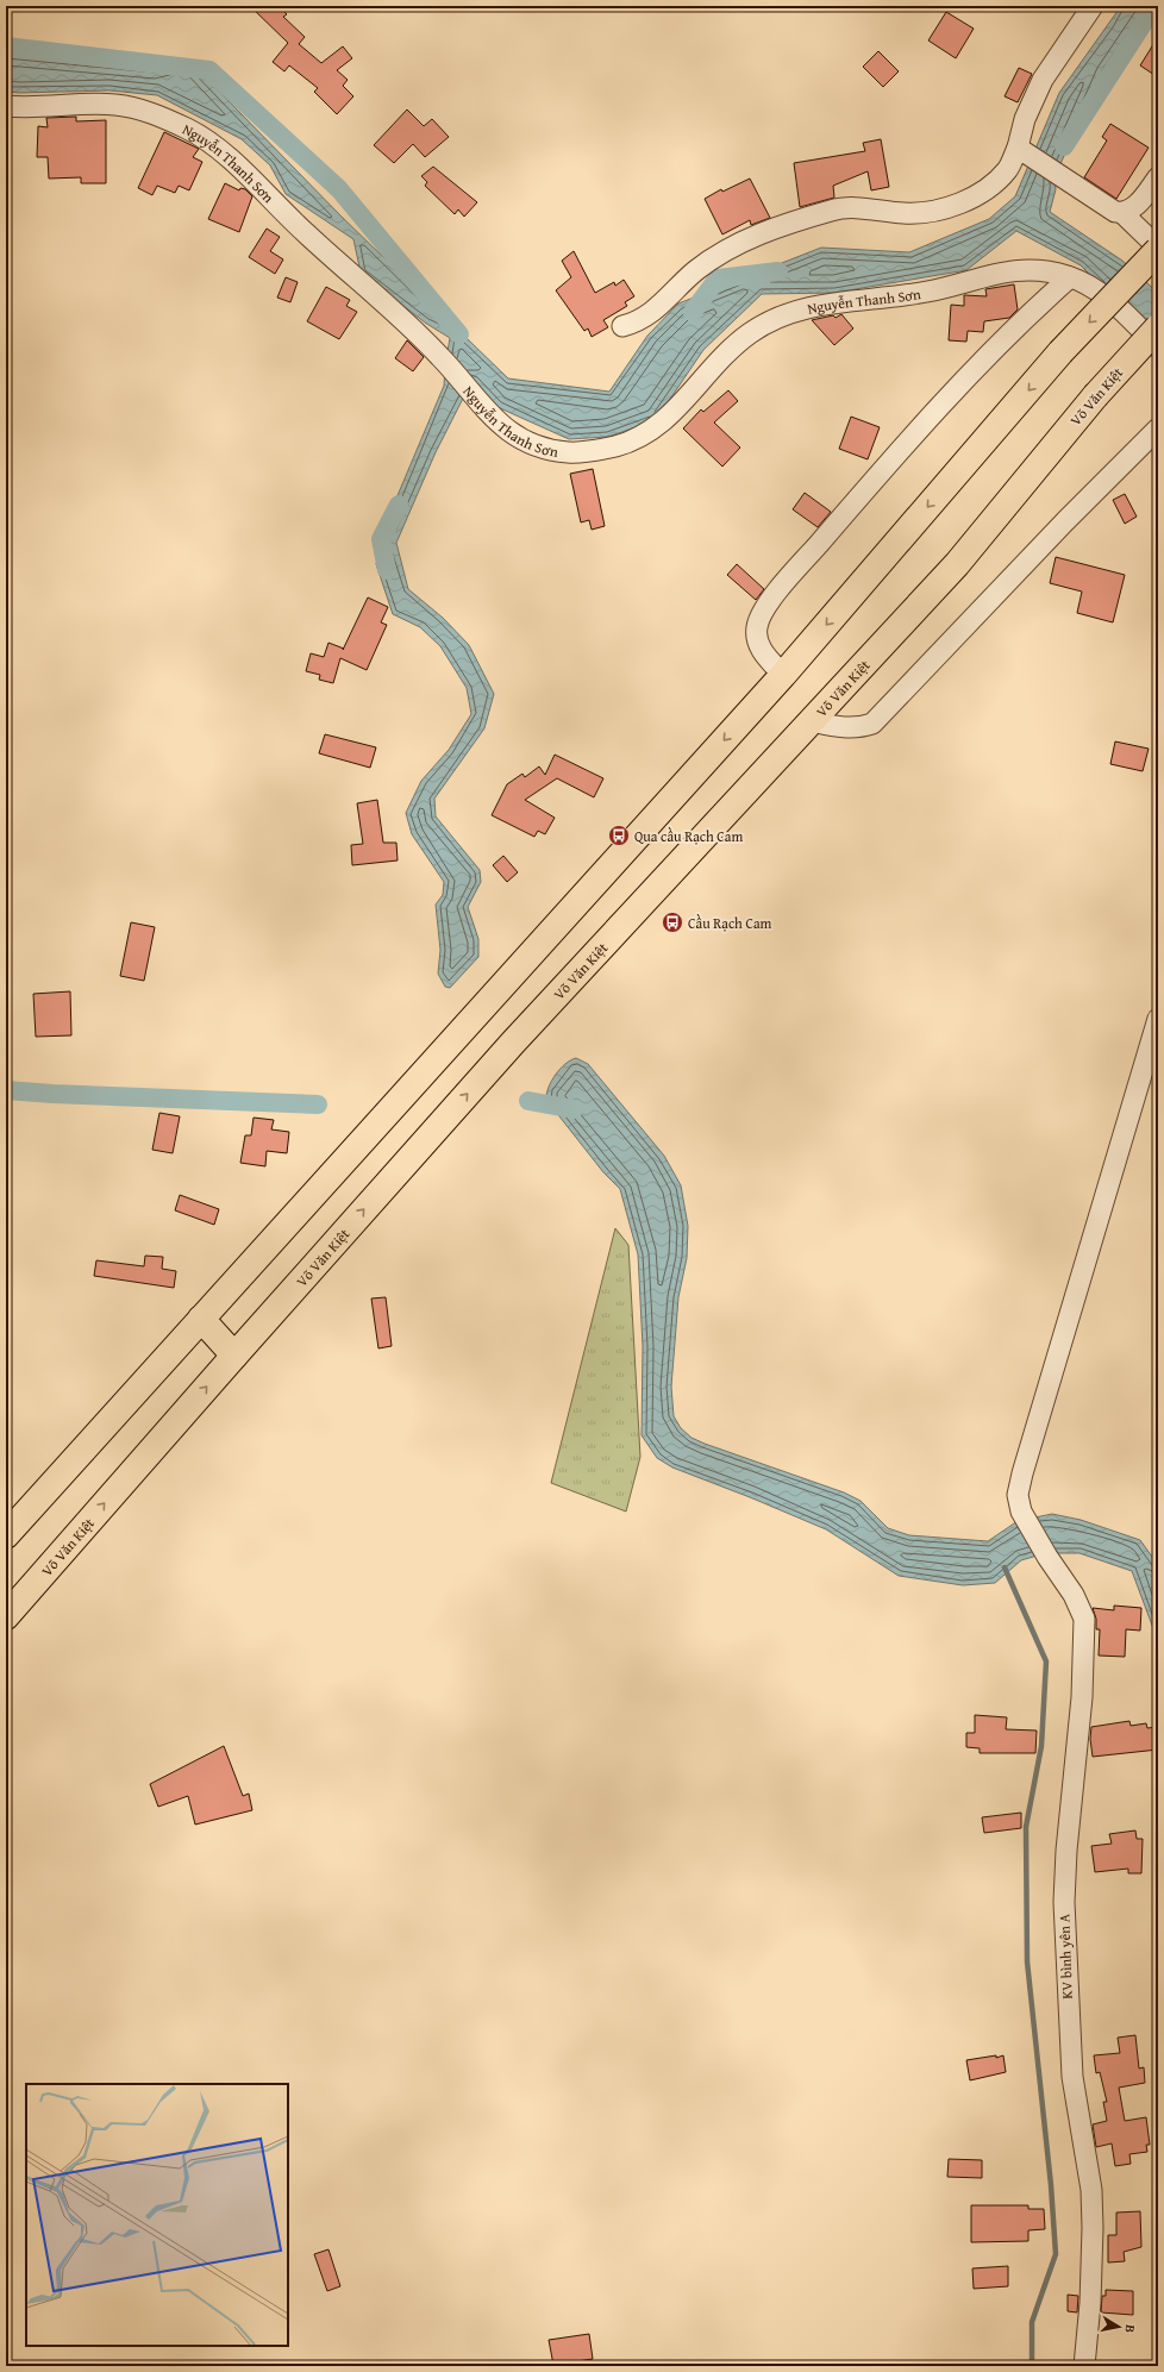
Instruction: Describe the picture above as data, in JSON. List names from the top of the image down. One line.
{"streets":{"main road":["Võ Văn Kiệt"],"street":["Nguyễn Thanh Sơn","KV bình yên A"]},"places":{"bus stop":["Qua cầu Rạch Cam","Cầu Rạch Cam"]},"north":"right"}
